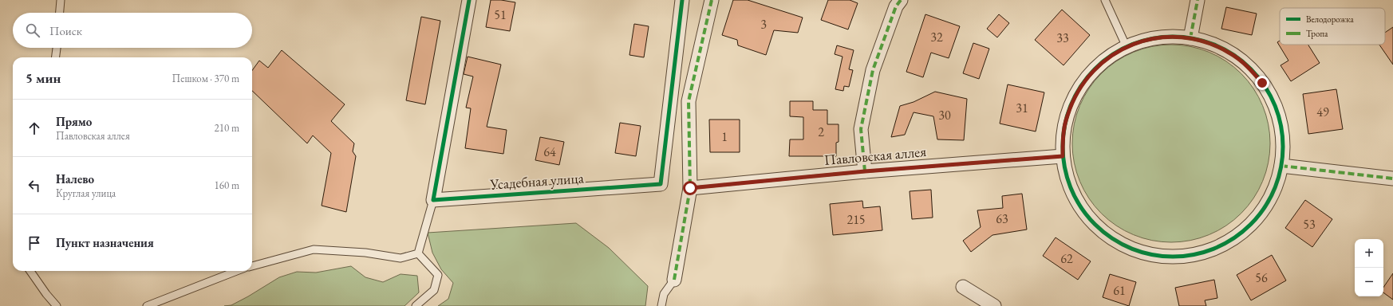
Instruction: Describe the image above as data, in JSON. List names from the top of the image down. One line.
{"streets":{"street":["Павловская аллея","Усадебная улица"]},"house_numbers":["51","3","32","33","31","49","30","2","1","64","63","215","53","62","56","61"],"legend":["Велодорожка","Тропа"],"page":{"search":"Поиск","heading":["5 мин","Пешком · 370 m"],"list":[["Прямо","Павловская аллея","210 m"],["Налево","Круглая улица","160 m"],"Пункт назначения"],"map_buttons":["+","−"]}}
